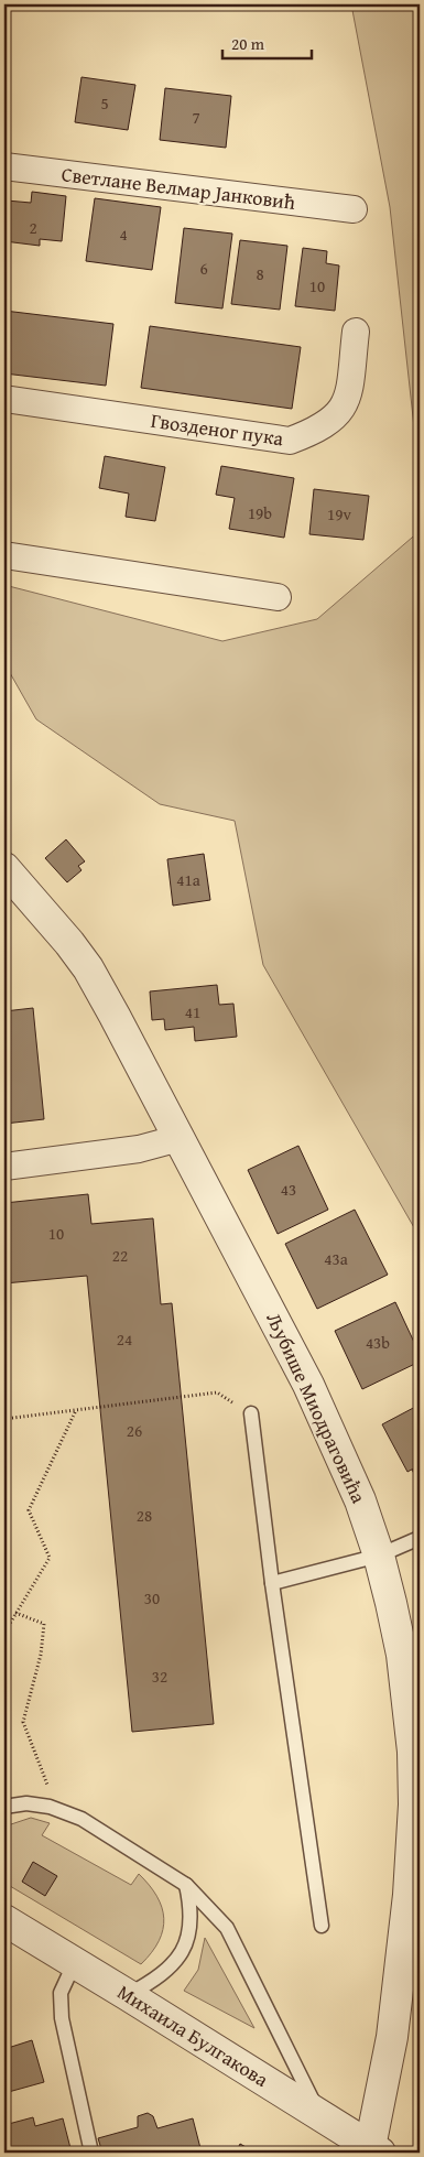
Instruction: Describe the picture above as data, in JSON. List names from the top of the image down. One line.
{"streets":{"street":["Светлане Велмар Јанковић","Гвозденог пука","Љубише Миодраговића","Михаила Булгакова"]},"crossings":[["Љубише Миодраговића","Михаила Булгакова"]],"house_numbers":["5","7","2","4","6","8","10","19b","19v","41a","41","43","10","22","43a","24","43b","26","28","30","32"],"scale_bar":"20 m"}
